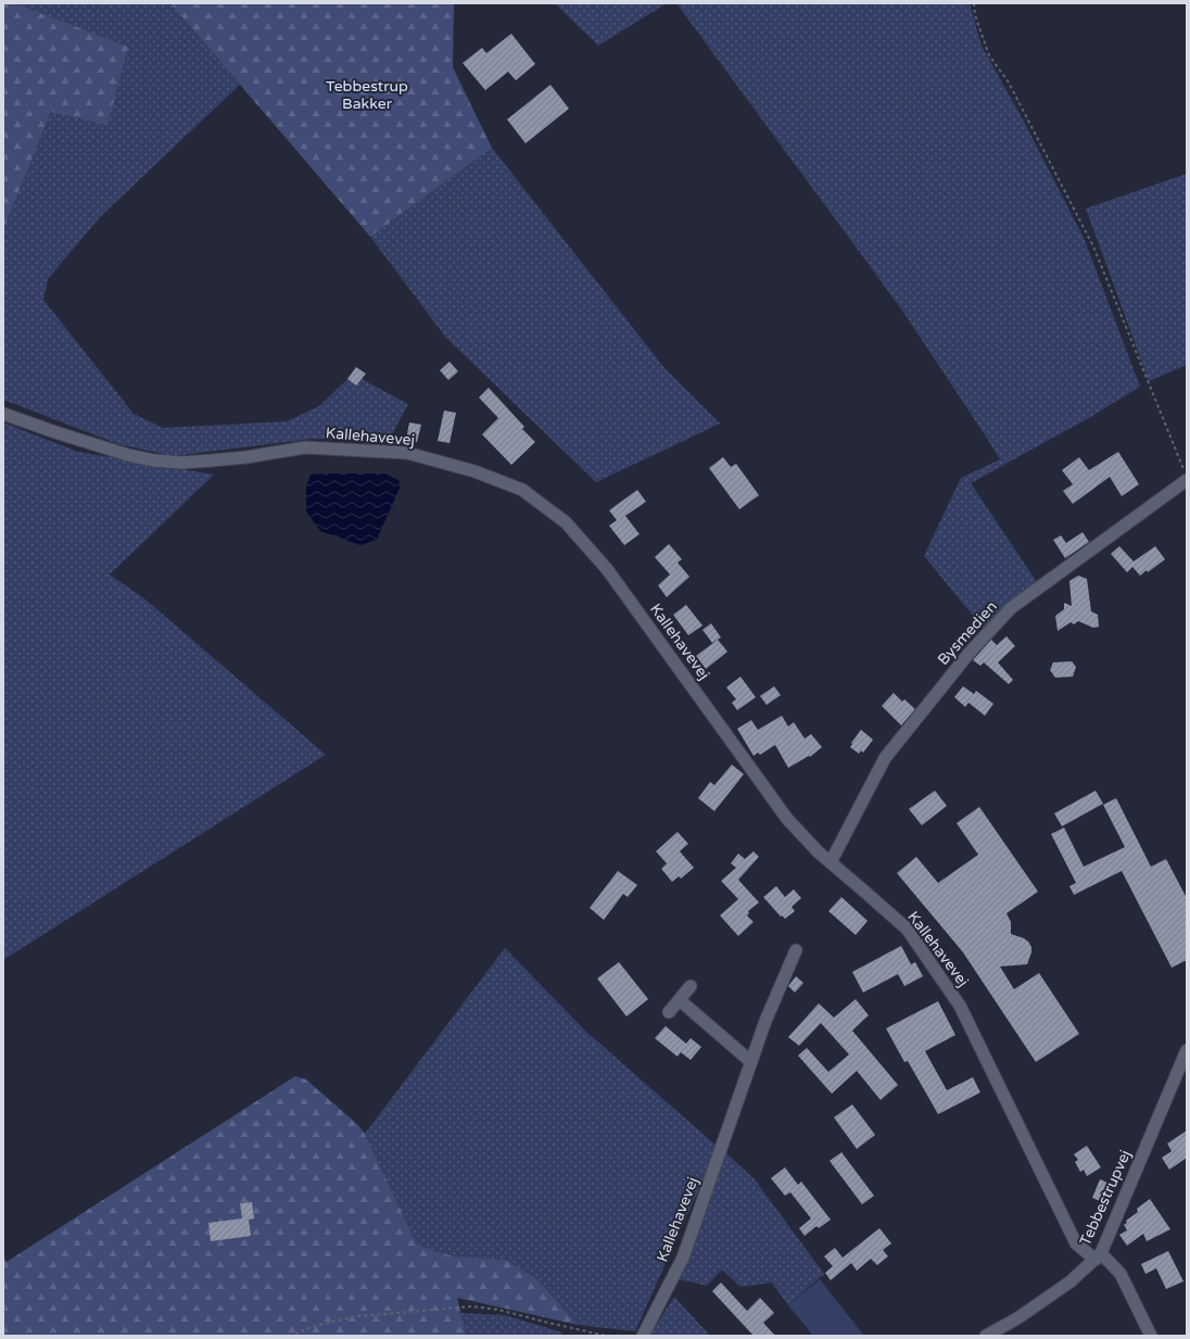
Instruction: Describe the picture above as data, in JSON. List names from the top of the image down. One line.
{"streets":{"street":["Kallehavevej","Bysmedien","Tebbestrupvej"]},"crossings":[["Kallehavevej","Bysmedien"],["Kallehavevej","Tebbestrupvej"]],"parks":["Tebbestrup Bakker"]}
